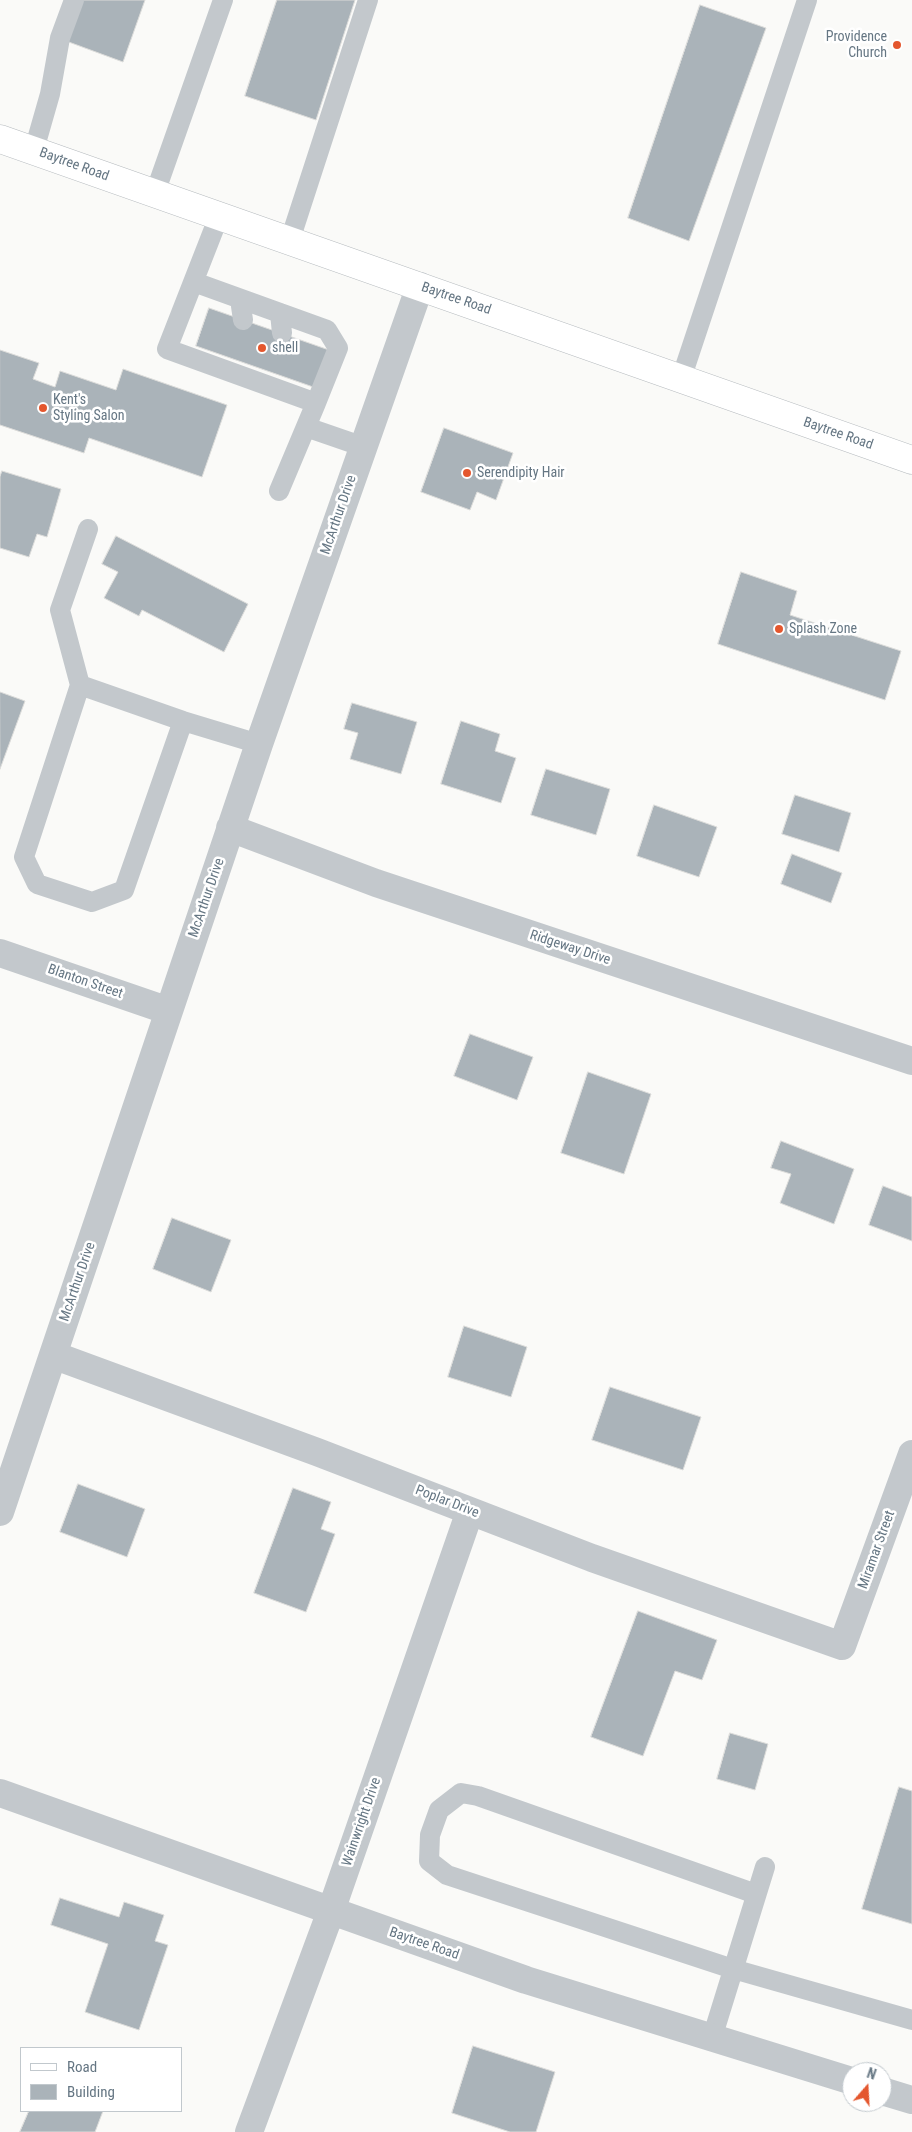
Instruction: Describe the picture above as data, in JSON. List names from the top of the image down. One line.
{"streets":{"main road":["Baytree Road"],"street":["McArthur Drive","Ridgeway Drive","Blanton Street","Poplar Drive","Miramar Street","Wainwright Drive"]},"crossings":[["Baytree Road","McArthur Drive"],["Baytree Road","Wainwright Drive"],["McArthur Drive","Ridgeway Drive"],["McArthur Drive","Blanton Street"],["McArthur Drive","Poplar Drive"],["Poplar Drive","Miramar Street"],["Poplar Drive","Wainwright Drive"]],"places":["Providence Church","shell","Kent's Styling Salon","Serendipity Hair","Splash Zone"],"legend":["Road","Building"],"north":"top"}
